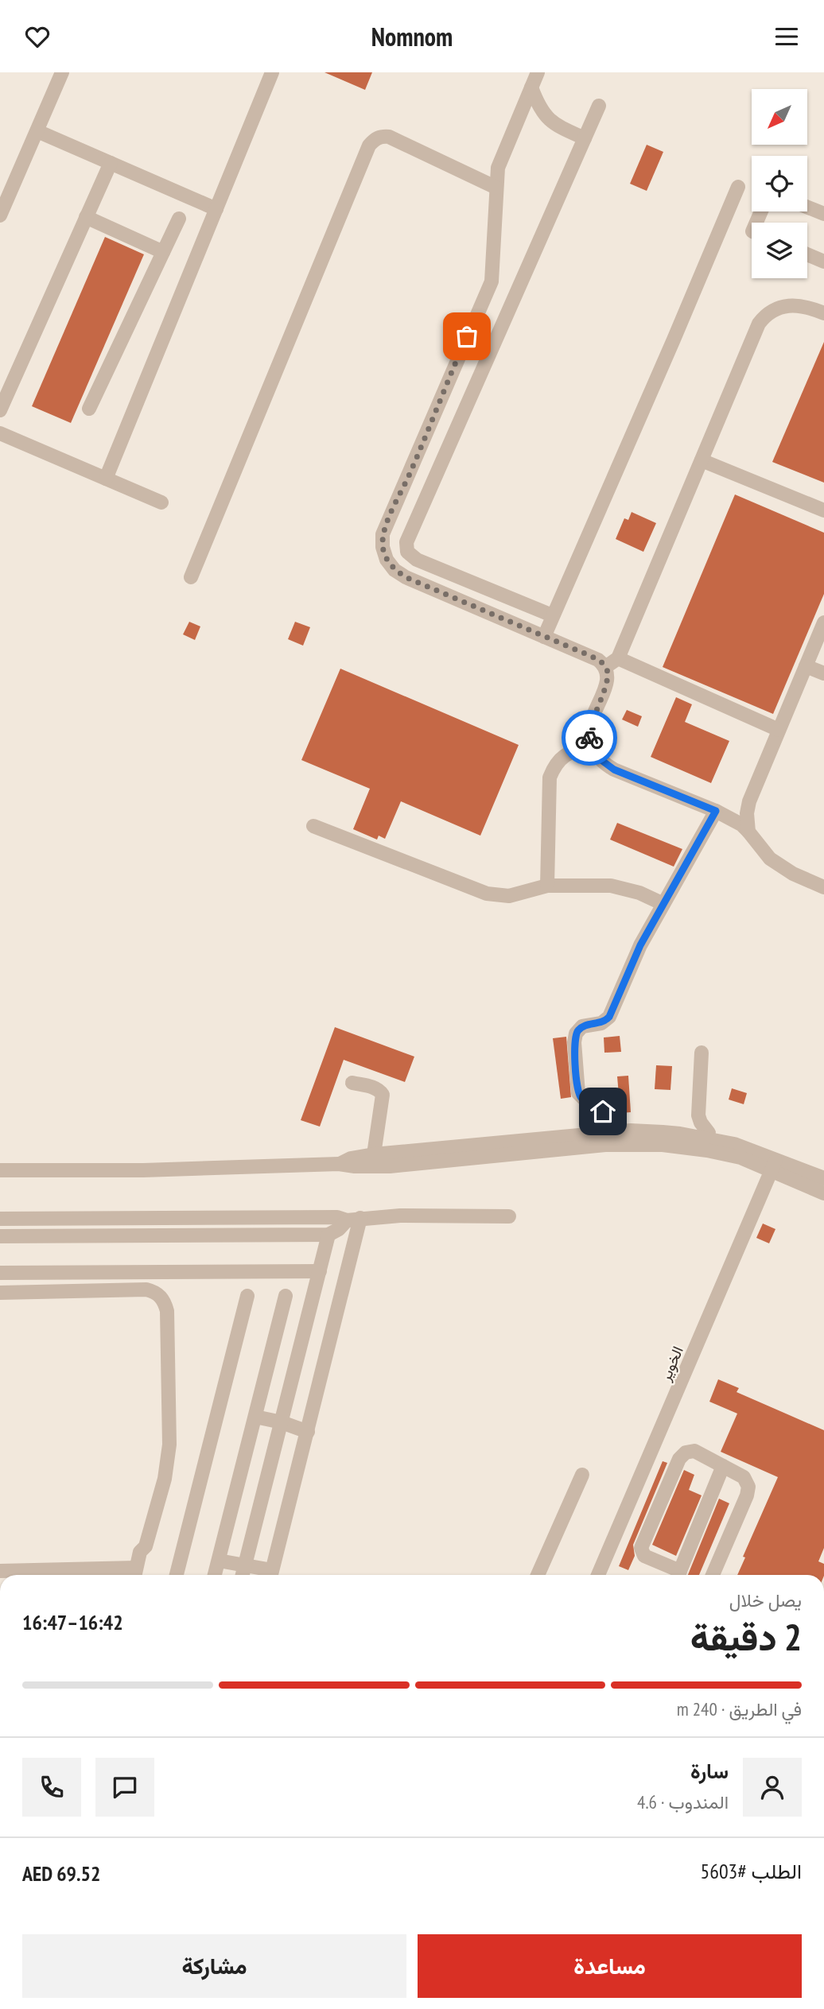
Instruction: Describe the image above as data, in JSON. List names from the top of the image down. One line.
{"streets":{"street":["الخوير"]},"north":"bottom left","page":{"header":"Nomnom","heading":["2 دقيقة","يصل خلال","16:42–16:47"],"panel":["سارة","المندوب · 4.6","الطلب #5603","AED 69.52"],"bar":"في الطريق · 240 m","buttons":["مساعدة","مشاركة"]}}
